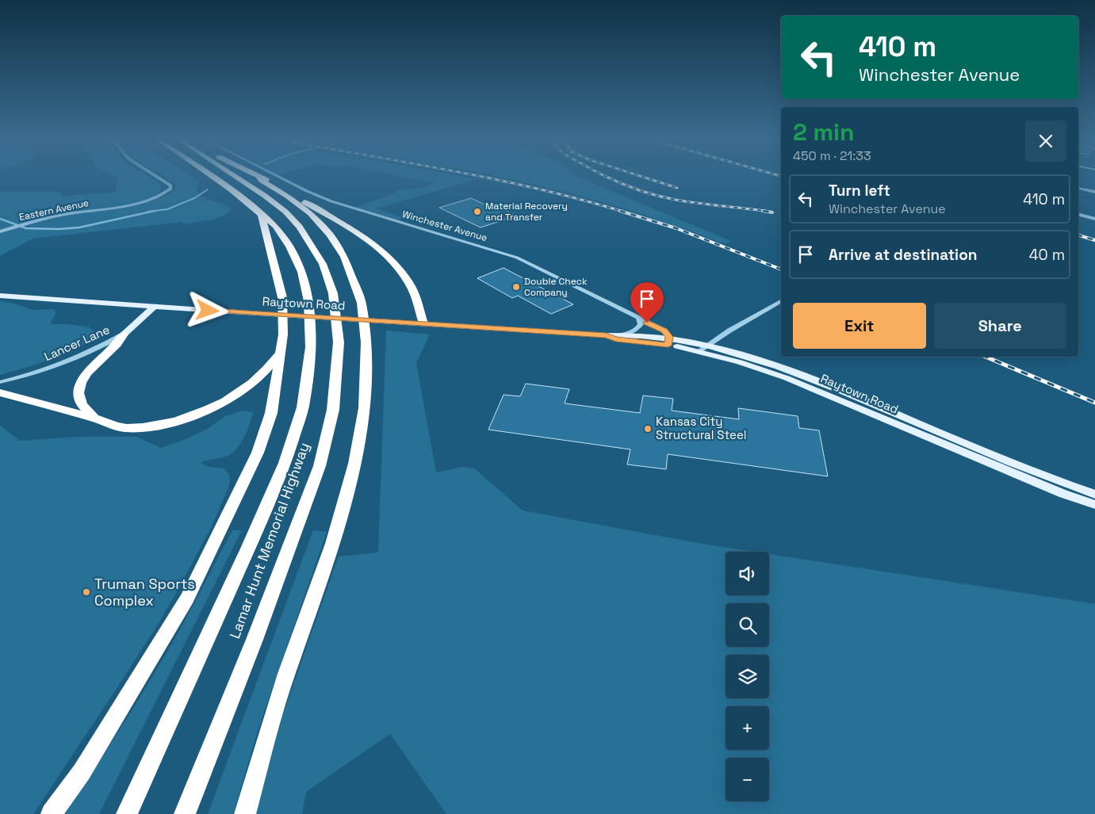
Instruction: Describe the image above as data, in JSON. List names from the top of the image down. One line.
{"streets":{"highway":["Lamar Hunt Memorial Highway"],"main road":["Raytown Road","Lancer Lane"],"street":["Eastern Avenue","Winchester Avenue"]},"crossings":[["Winchester Avenue","Raytown Road"],["Raytown Road","Lancer Lane"]],"places":["Material Recovery and Transfer","Double Check Company","Kansas City Structural Steel","Truman Sports Complex"],"page":{"turn":["410 m","Winchester Avenue"],"heading":["2 min","450 m · 21:33"],"list":[{"name":"Turn left","note":"Winchester Avenue","value":"410 m"},{"name":"Arrive at destination","value":"40 m"}],"buttons":["Exit","Share"],"map_buttons":["+","−"]}}
